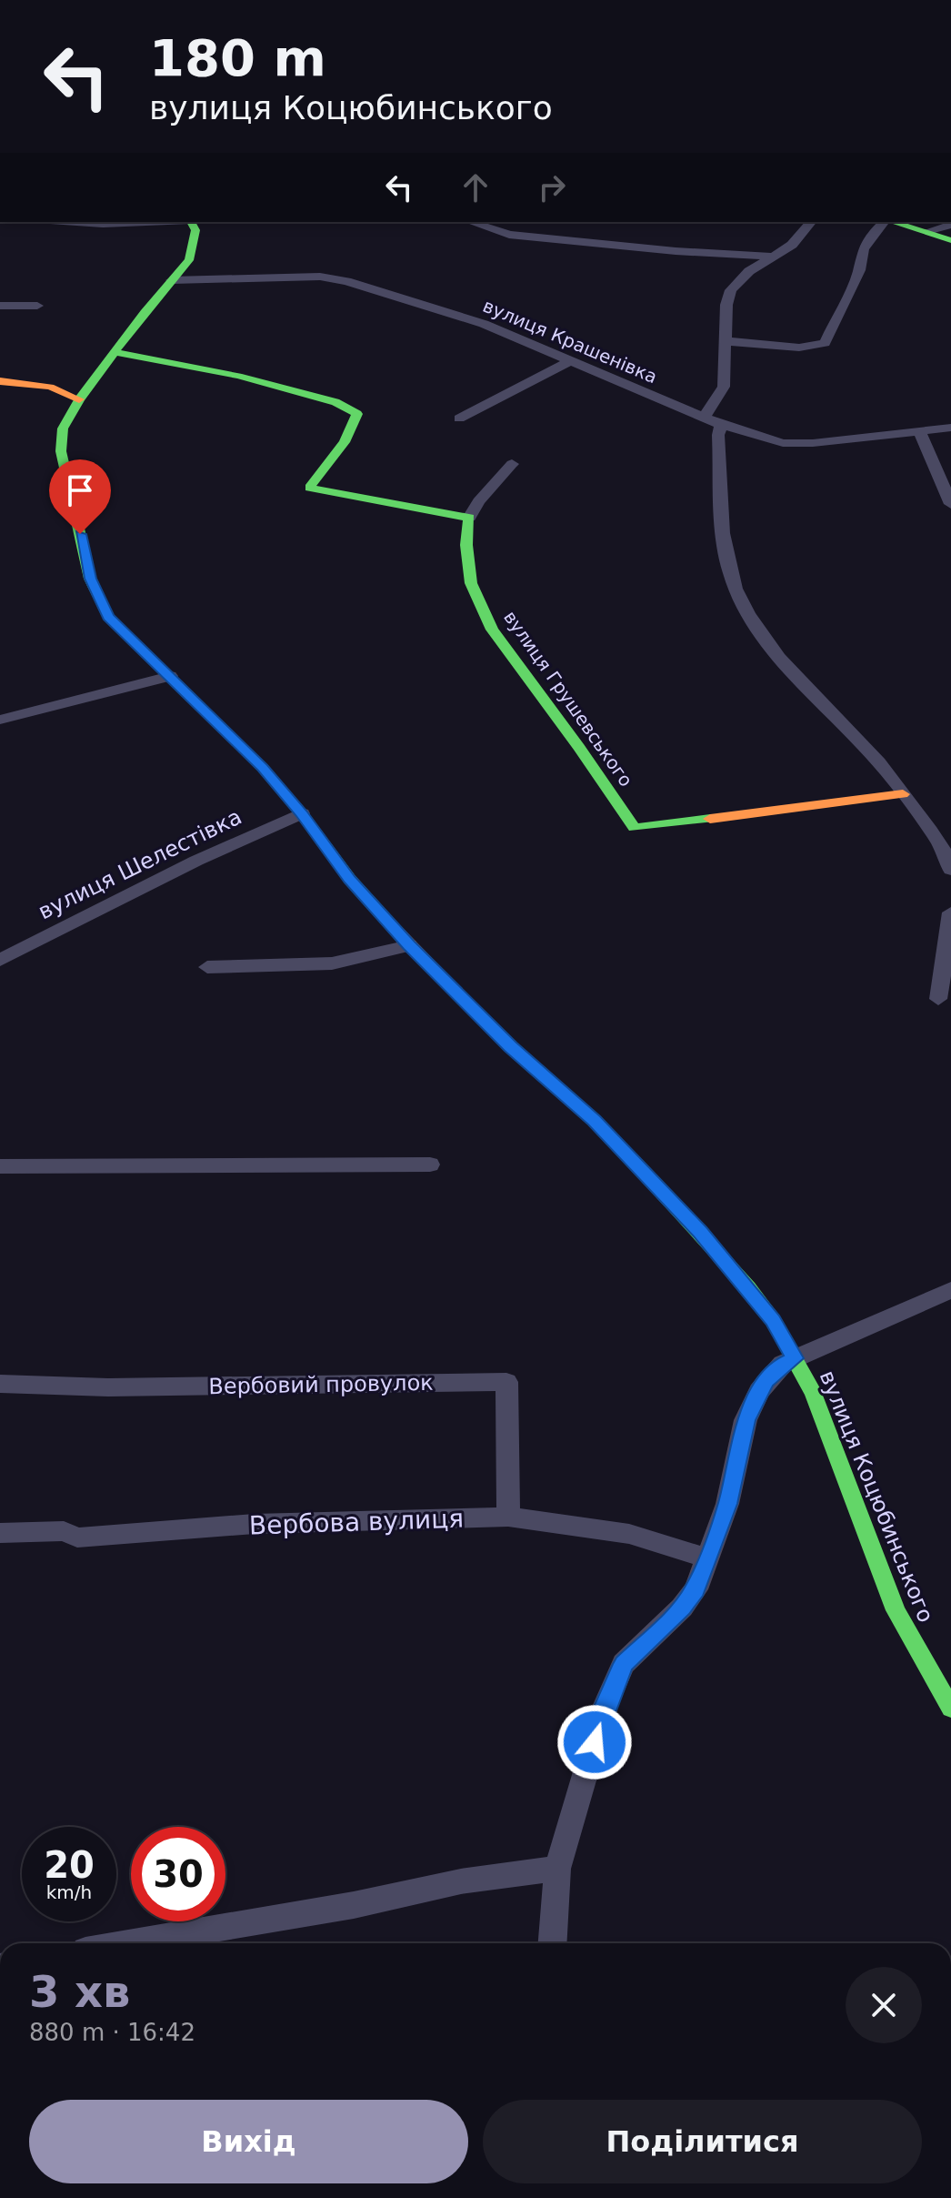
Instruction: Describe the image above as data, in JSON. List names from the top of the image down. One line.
{"streets":{"street":["вулиця Крашенівка","вулиця Грушевського","вулиця Шелестівка","Вербовий провулок","вулиця Коцюбинського","Вербова вулиця"]},"crossings":[["вулиця Крашенівка","вулиця Коцюбинського"],["вулиця Шелестівка","вулиця Коцюбинського"],["Вербовий провулок","Вербова вулиця"]],"page":{"turn":["180 m","вулиця Коцюбинського"],"speed":"20 km/h","limit":"30","heading":["3 хв","880 m · 16:42"],"buttons":["Вихід","Поділитися"]}}
